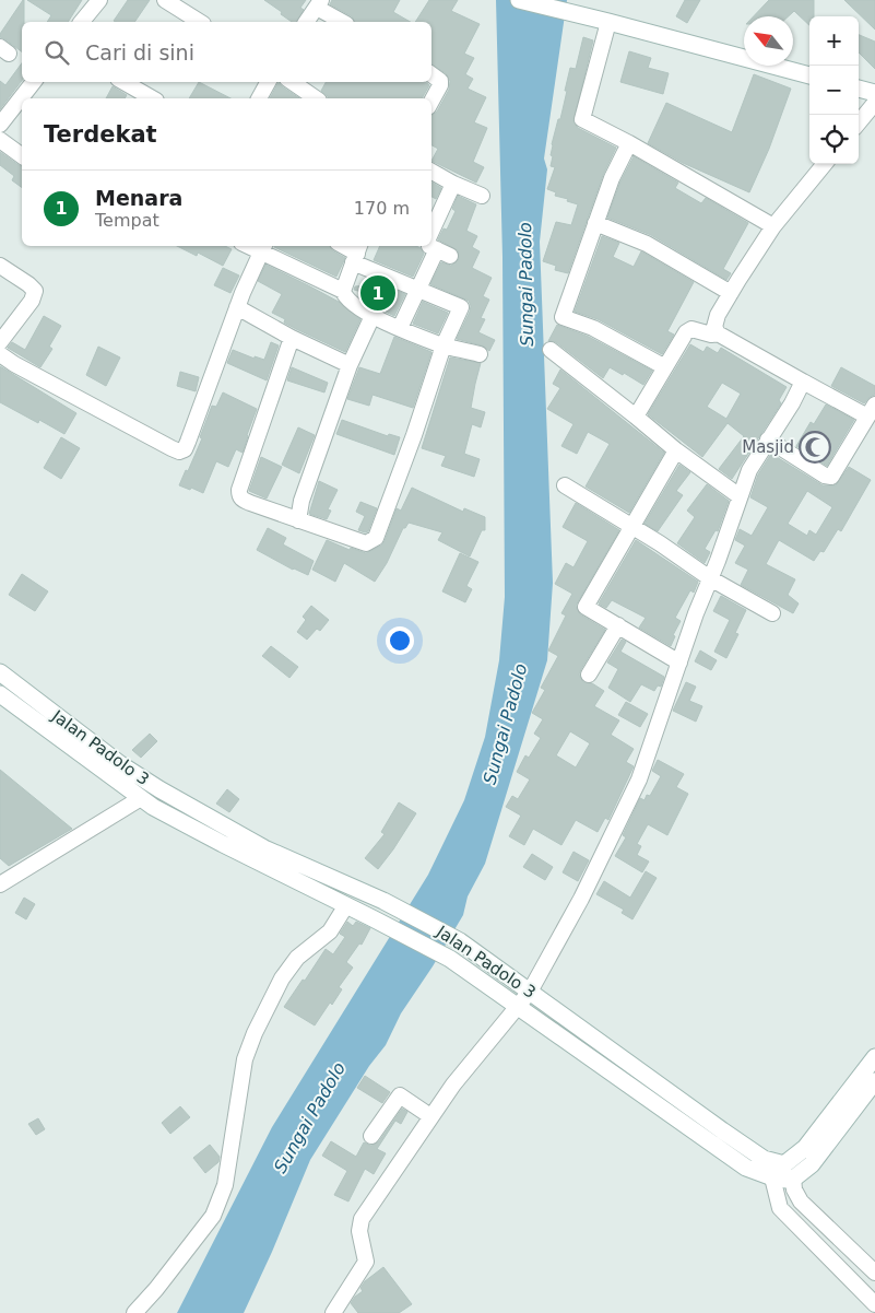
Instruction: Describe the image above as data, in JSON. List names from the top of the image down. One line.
{"streets":{"street":["Jalan Padolo 3"]},"water":["Sungai Padolo"],"places":{"mosque":["Masjid"]},"north":"top left","page":{"map_buttons":["+","−"],"search":"Cari di sini","heading":"Terdekat","list":[{"mark":"1","name":"Menara","note":"Tempat","value":"170 m"}],"pins":"1"}}
